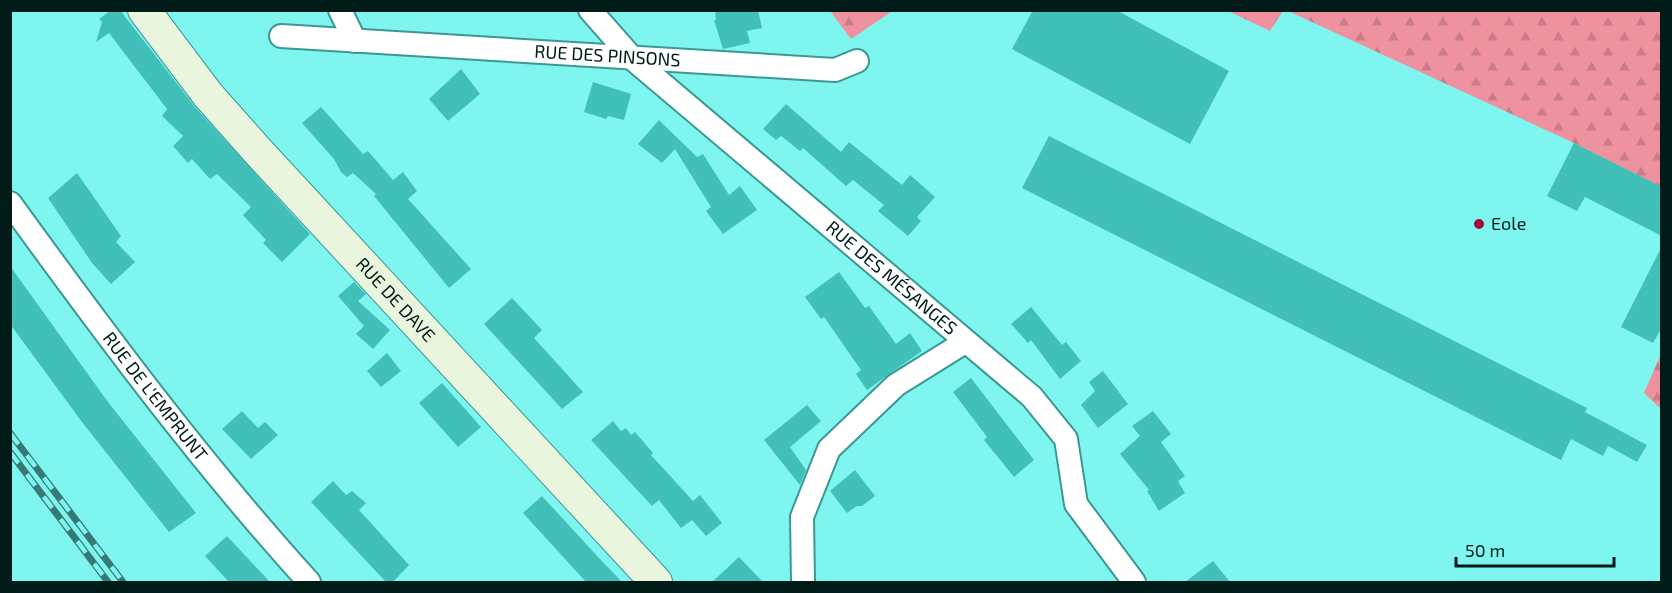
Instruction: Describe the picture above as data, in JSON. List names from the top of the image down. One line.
{"streets":{"main road":["RUE DE DAVE"],"street":["RUE DES PINSONS","RUE DES MÉSANGES","RUE DE L'EMPRUNT"]},"crossings":[["RUE DES PINSONS","RUE DES MÉSANGES"]],"places":["Eole"],"scale_bar":"50 m"}
